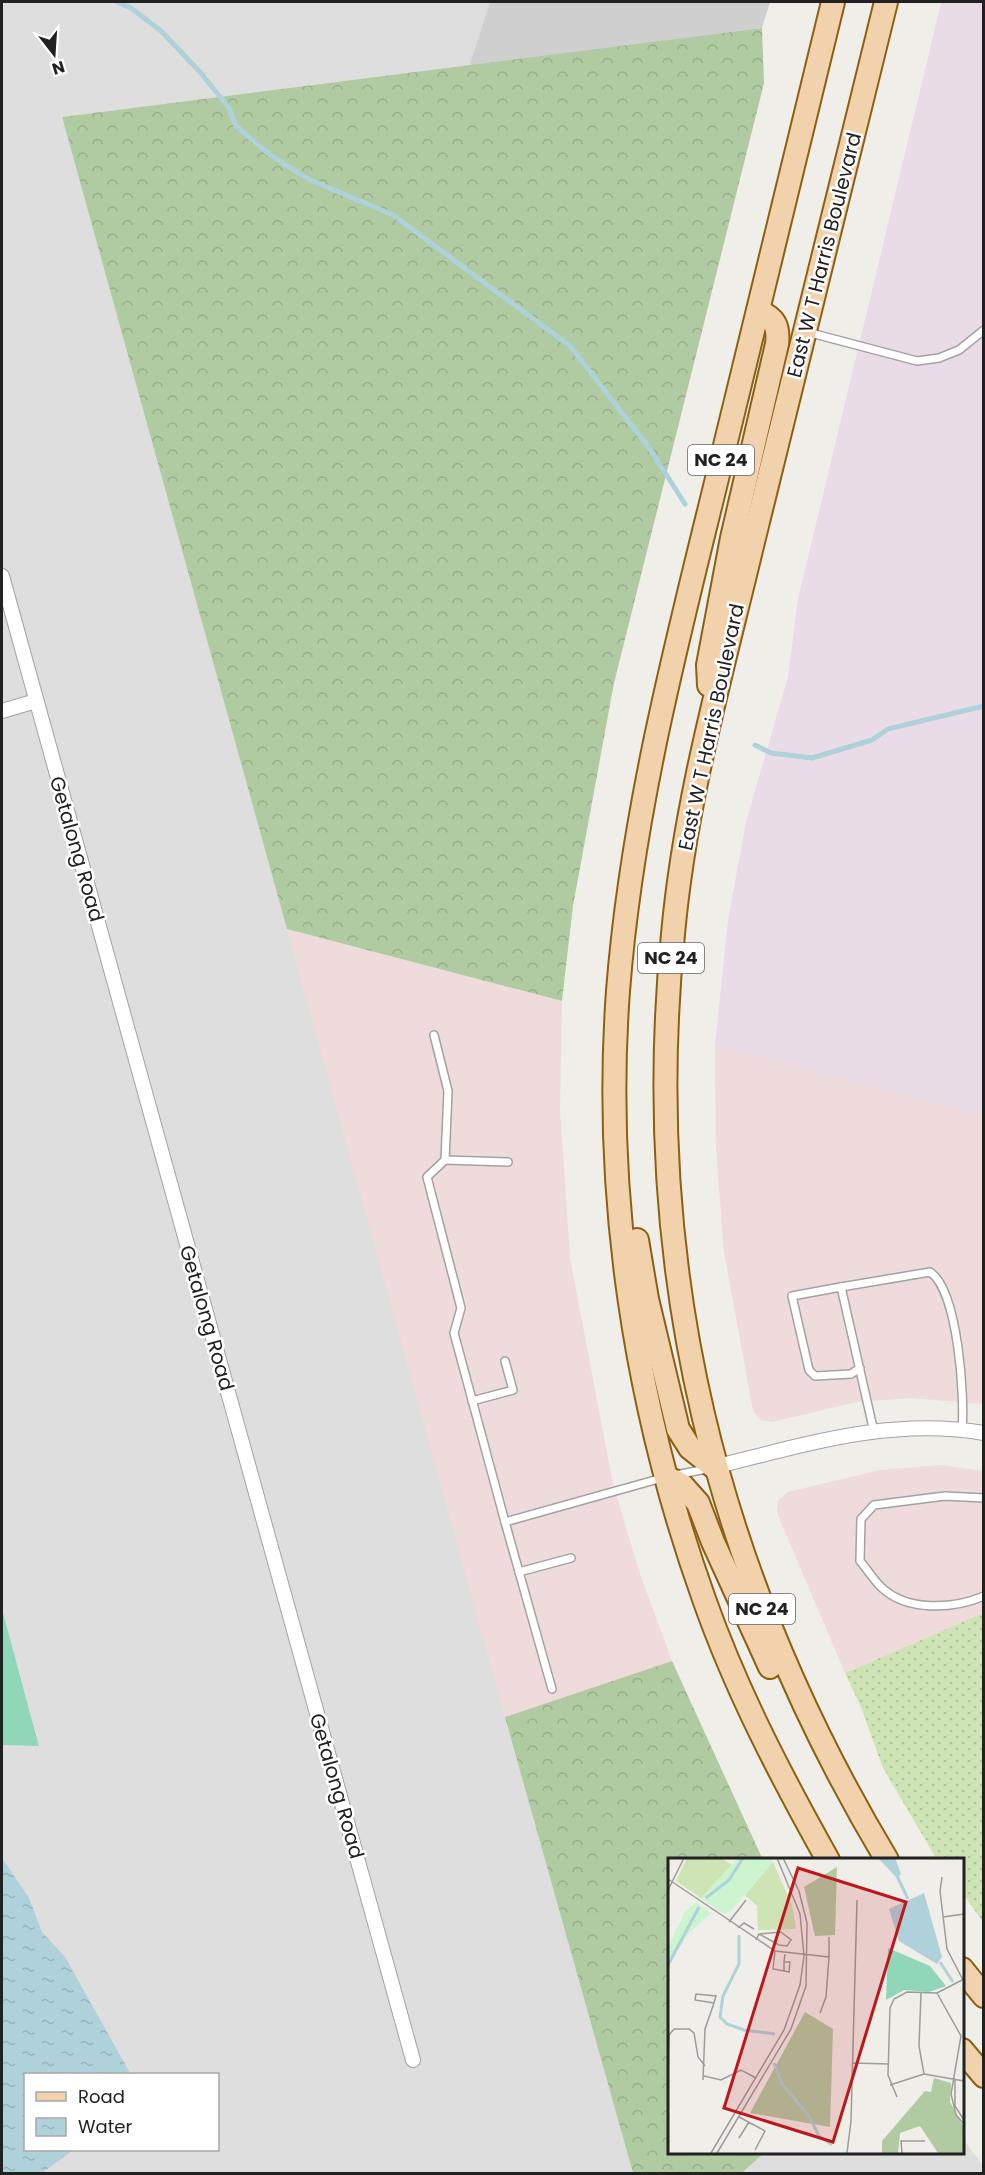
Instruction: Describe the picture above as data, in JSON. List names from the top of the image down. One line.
{"streets":{"main road":["East W T Harris Boulevard","NC 24"],"street":["Getalong Road"]},"legend":["Road","Water"],"north":"bottom"}
